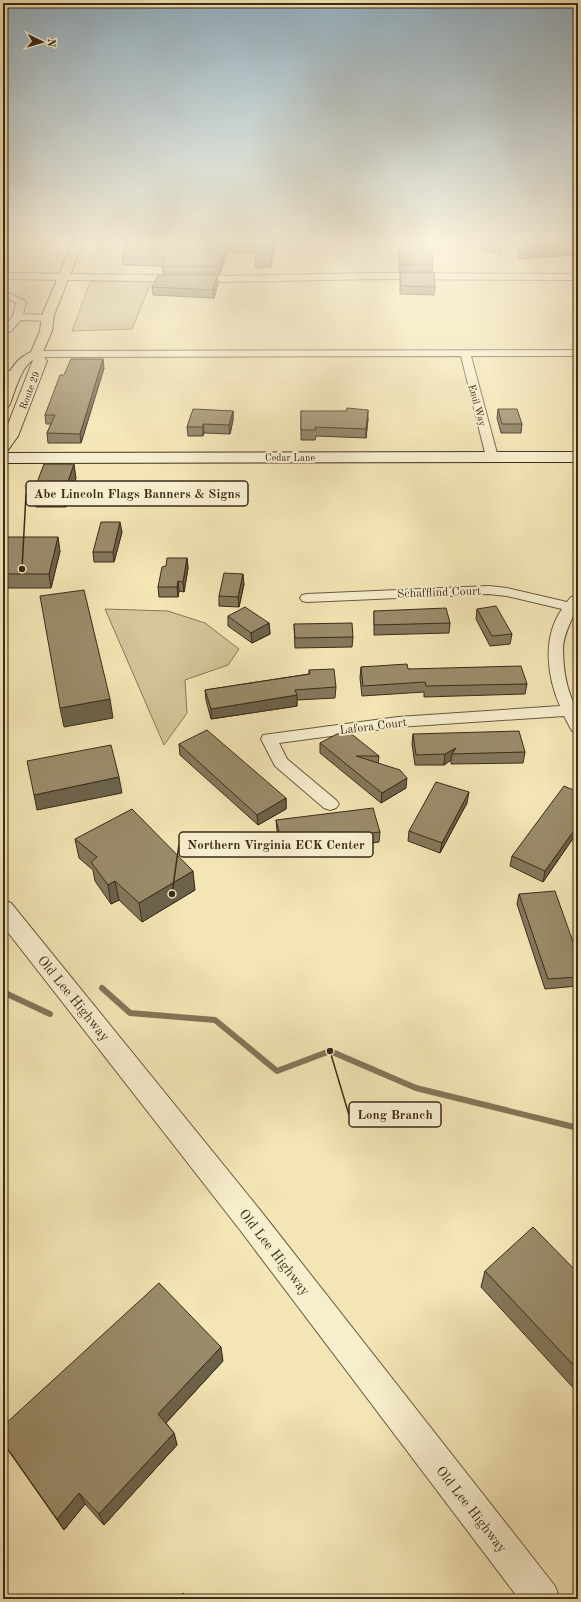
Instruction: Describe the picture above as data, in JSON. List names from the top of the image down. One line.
{"streets":{"main road":["Route 29","Cedar Lane"],"street":["Emil Way","Schafflind Court","Lafora Court","Old Lee Highway"]},"crossings":[["Emil Way","Cedar Lane"]],"places":["Abe Lincoln Flags Banners & Signs","Northern Virginia ECK Center","Long Branch"],"north":"right"}
